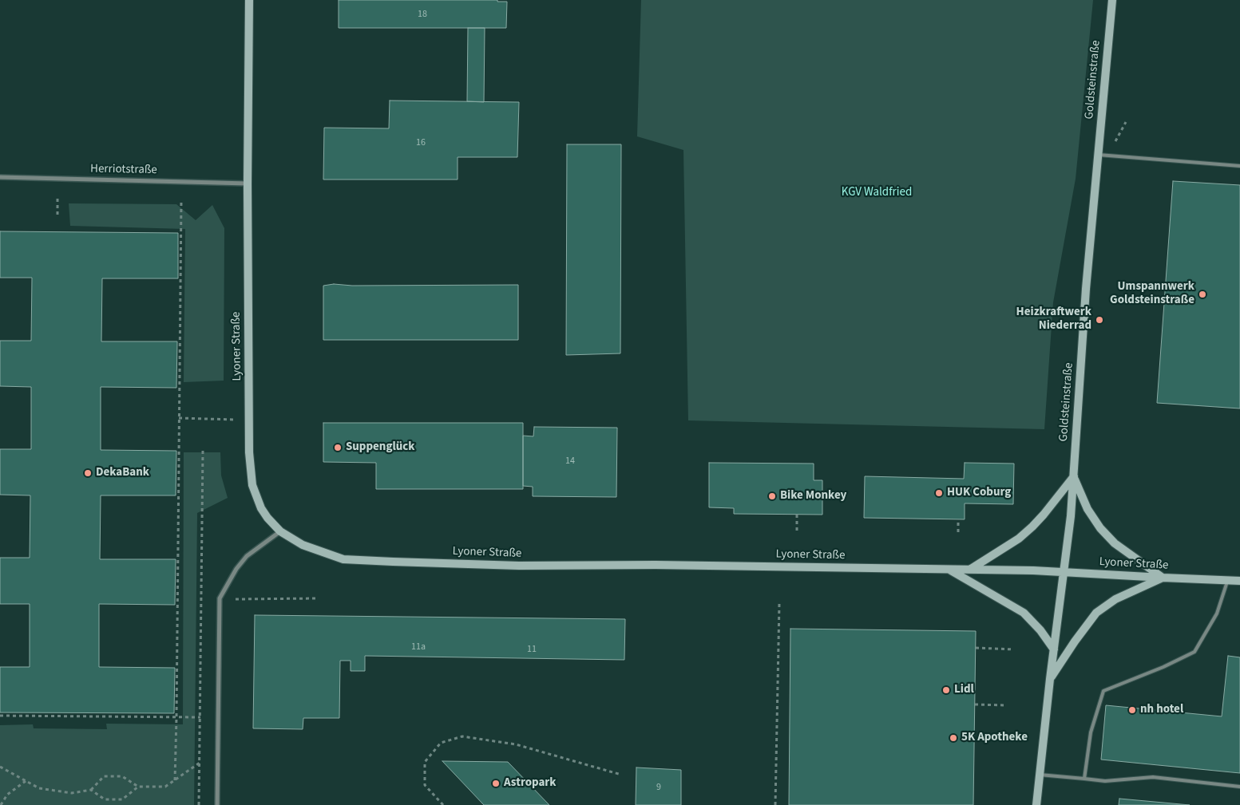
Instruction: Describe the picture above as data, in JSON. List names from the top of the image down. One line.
{"streets":{"main road":["Goldsteinstraße","Lyoner Straße"],"street":["Herriotstraße"]},"crossings":[["Goldsteinstraße","Lyoner Straße"],["Herriotstraße","Lyoner Straße"]],"parks":["KGV Waldfried"],"places":["Umspannwerk Goldsteinstraße","Heizkraftwerk Niederrad","Suppenglück","DekaBank","HUK Coburg","Bike Monkey","Lidl","nh hotel","5K Apotheke","Astropark"],"house_numbers":["18","16","14","11a","11","9"]}
